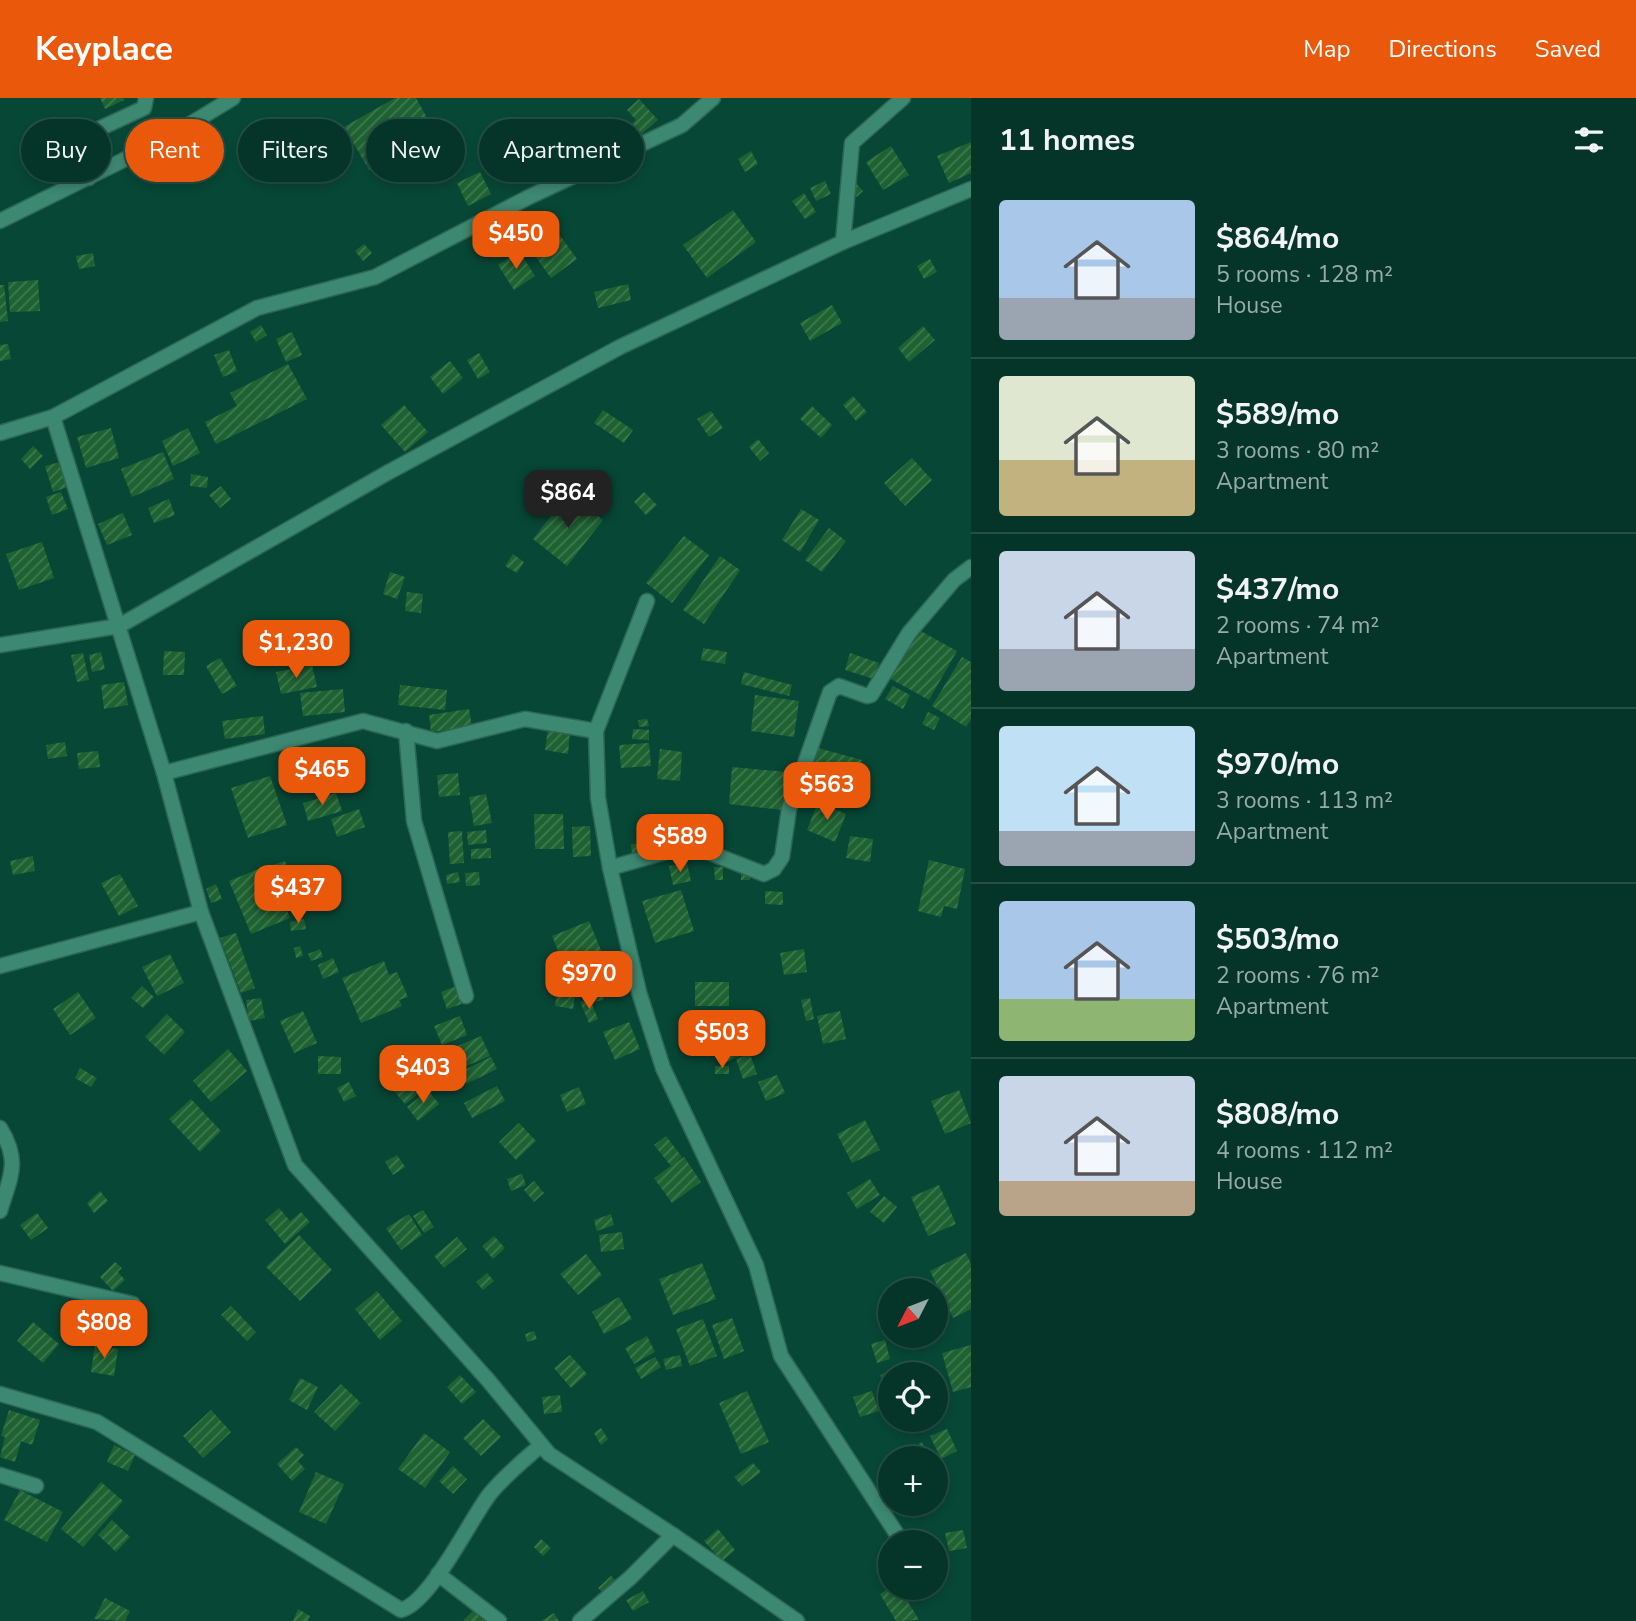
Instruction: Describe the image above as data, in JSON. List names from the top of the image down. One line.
{"north":"bottom left","page":{"header":"Keyplace","nav":["Map","Directions","Saved"],"heading":"11 homes","chip":["Buy","Rent","Filters","New","Apartment"],"list":[{"name":"$864/mo","note":"5 rooms · 128 m² · House"},{"name":"$589/mo","note":"3 rooms · 80 m² · Apartment"},{"name":"$437/mo","note":"2 rooms · 74 m² · Apartment"},{"name":"$970/mo","note":"3 rooms · 113 m² · Apartment"},{"name":"$503/mo","note":"2 rooms · 76 m² · Apartment"},{"name":"$808/mo","note":"4 rooms · 112 m² · House"}],"price":["$450","$864","$1,230","$465","$563","$589","$437","$970","$503","$403","$808"],"map_buttons":["+","−"]}}
